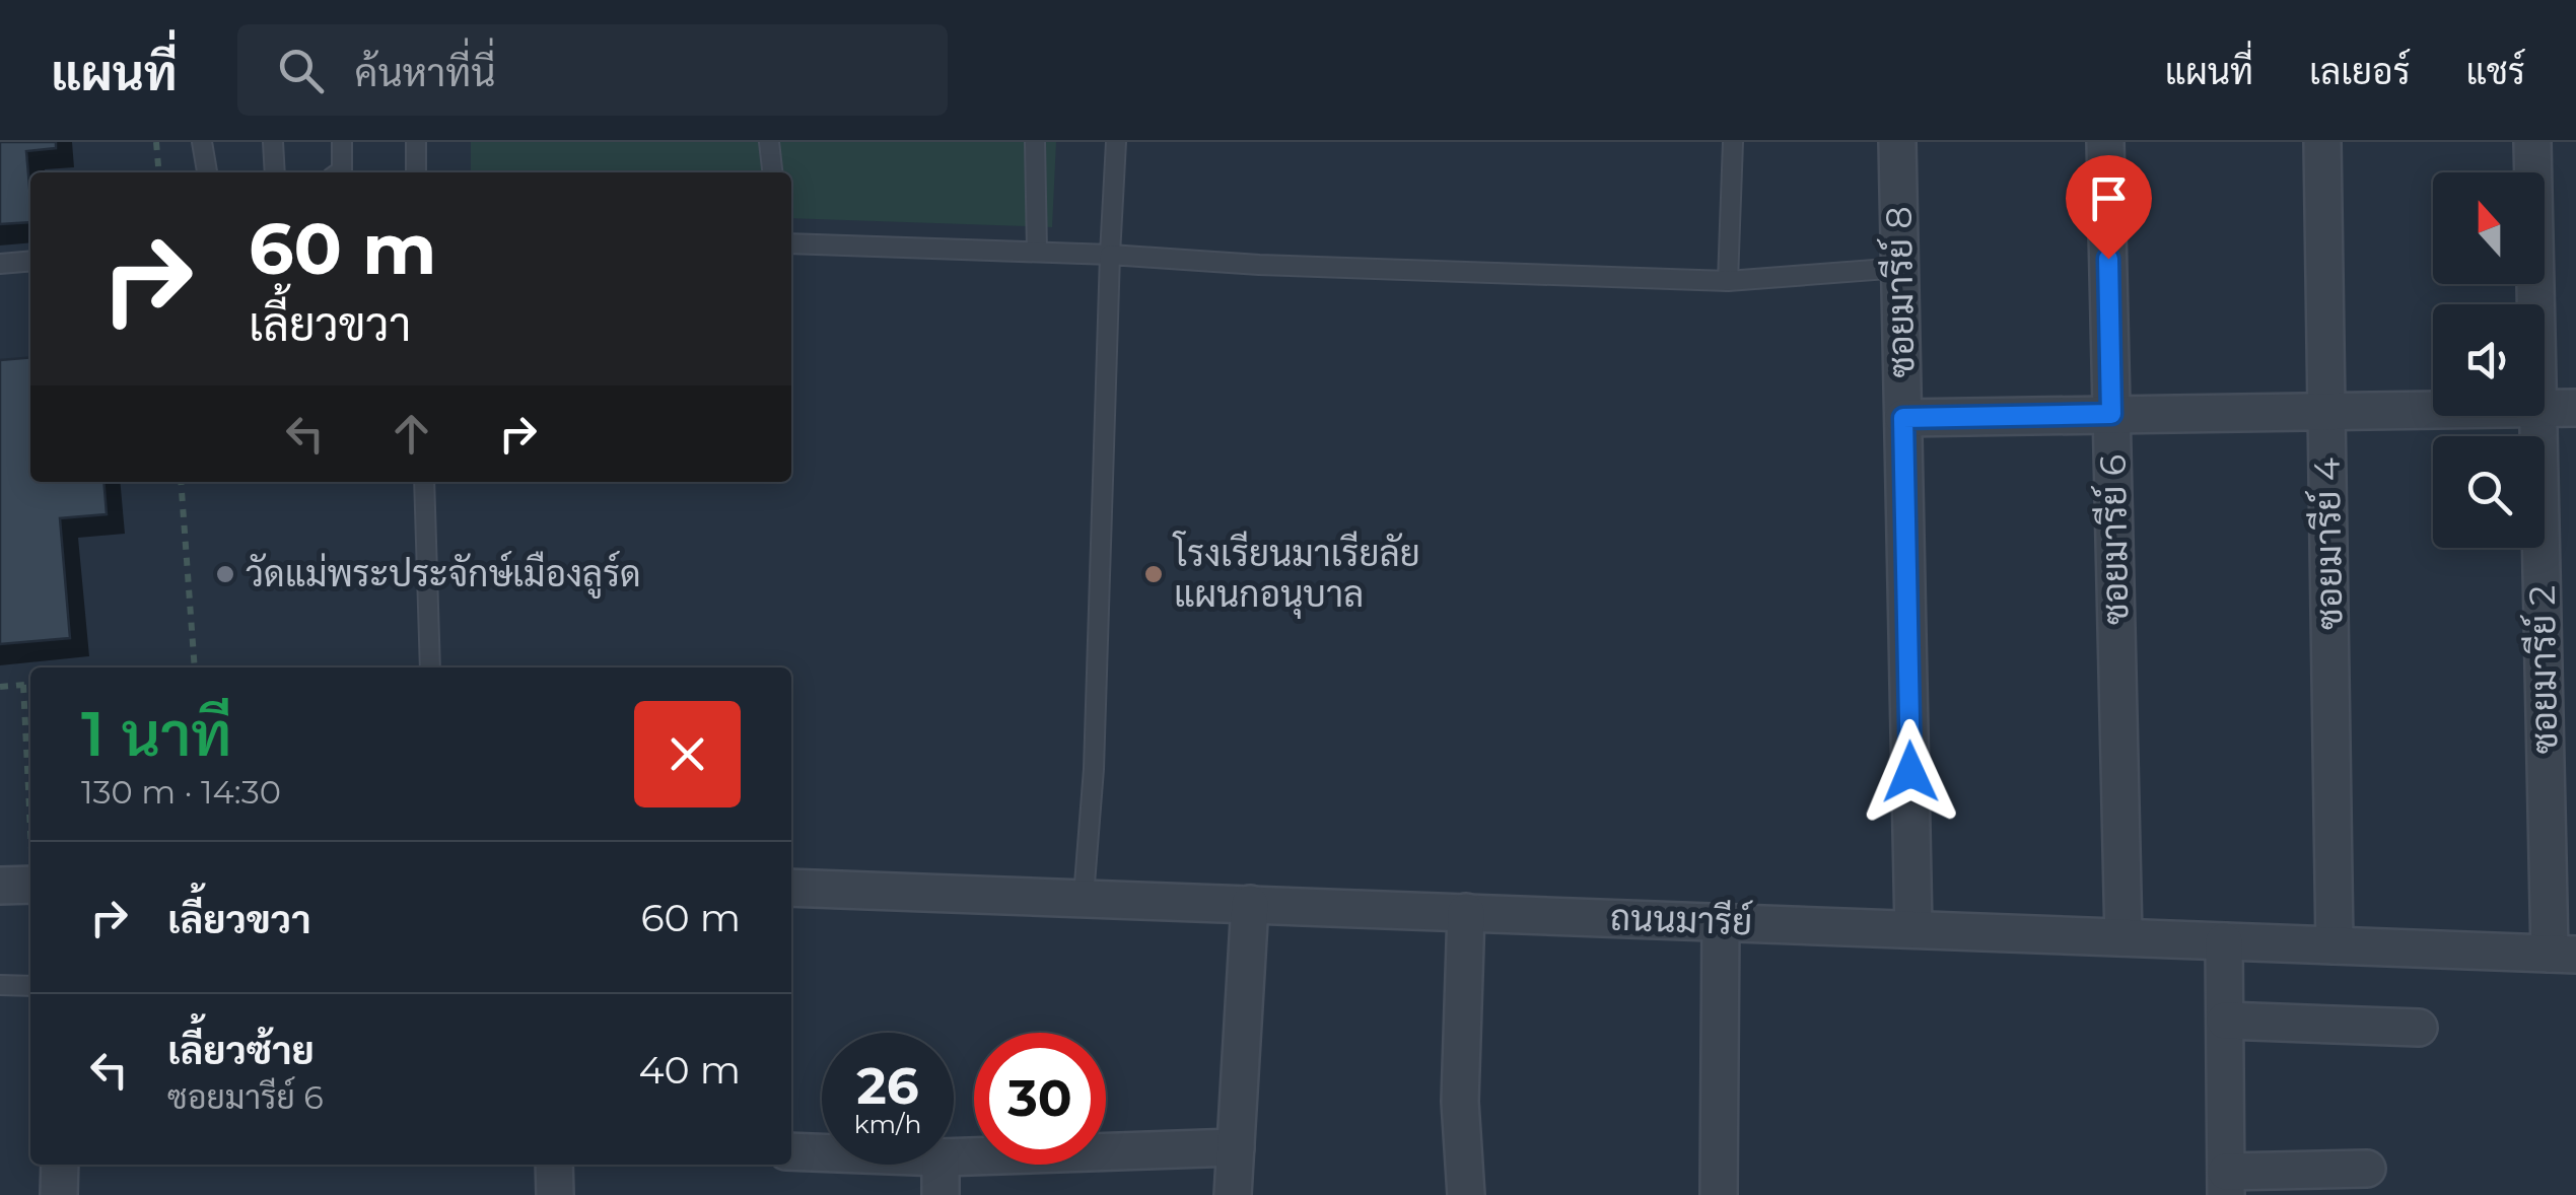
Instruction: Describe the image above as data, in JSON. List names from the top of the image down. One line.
{"streets":{"street":["ซอยมารีย์ 8","ซอยมารีย์ 6","ซอยมารีย์ 4","ซอยมารีย์ 2","ถนนมารีย์"]},"crossings":[["ซอยมารีย์ 8","ถนนมารีย์"],["ซอยมารีย์ 6","ถนนมารีย์"],["ซอยมารีย์ 4","ถนนมารีย์"],["ซอยมารีย์ 2","ถนนมารีย์"]],"places":["วัดแม่พระประจักษ์เมืองลูร์ด","โรงเรียนมาเรียลัย แผนกอนุบาล"],"north":"top","page":{"header":"แผนที่","search":"ค้นหาที่นี่","nav":["แผนที่","เลเยอร์","แชร์"],"turn":["60 m","เลี้ยวขวา"],"heading":["1 นาที","130 m · 14:30"],"list":[{"name":"เลี้ยวขวา","value":"60 m"},{"name":"เลี้ยวซ้าย","note":"ซอยมารีย์ 6","value":"40 m"}],"speed":"26 km/h","limit":"30"}}
